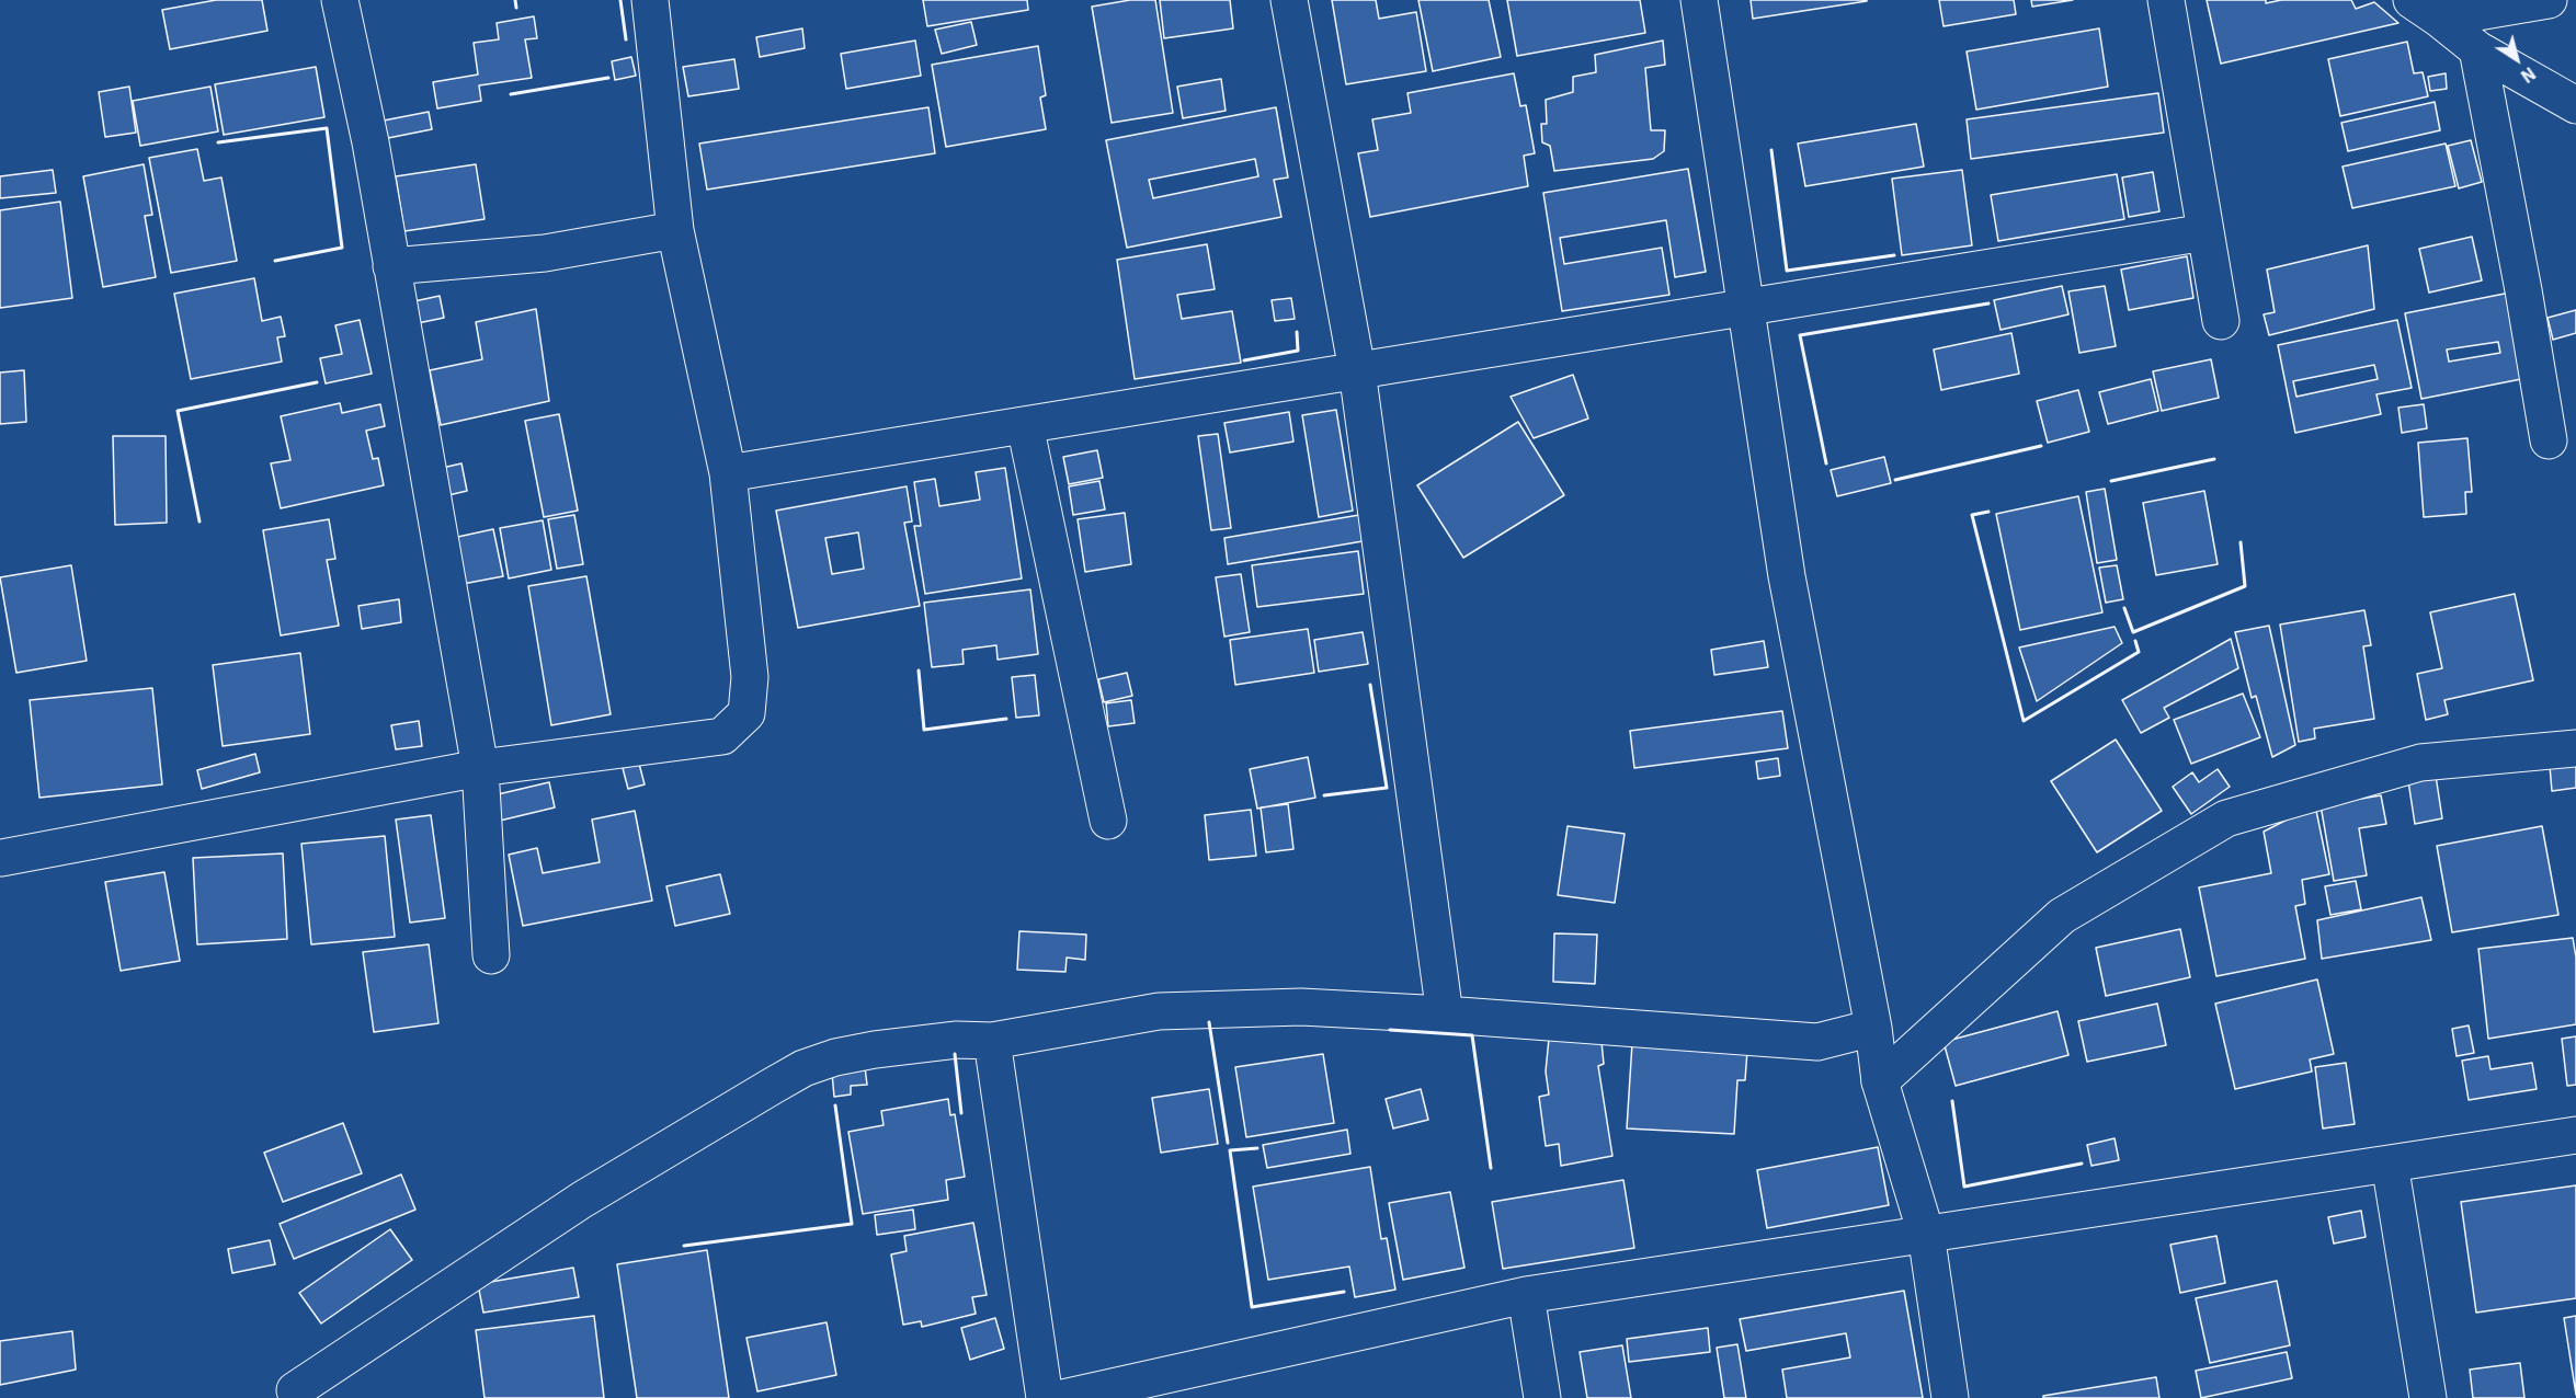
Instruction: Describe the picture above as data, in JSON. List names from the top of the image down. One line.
{"north":"bottom right"}
